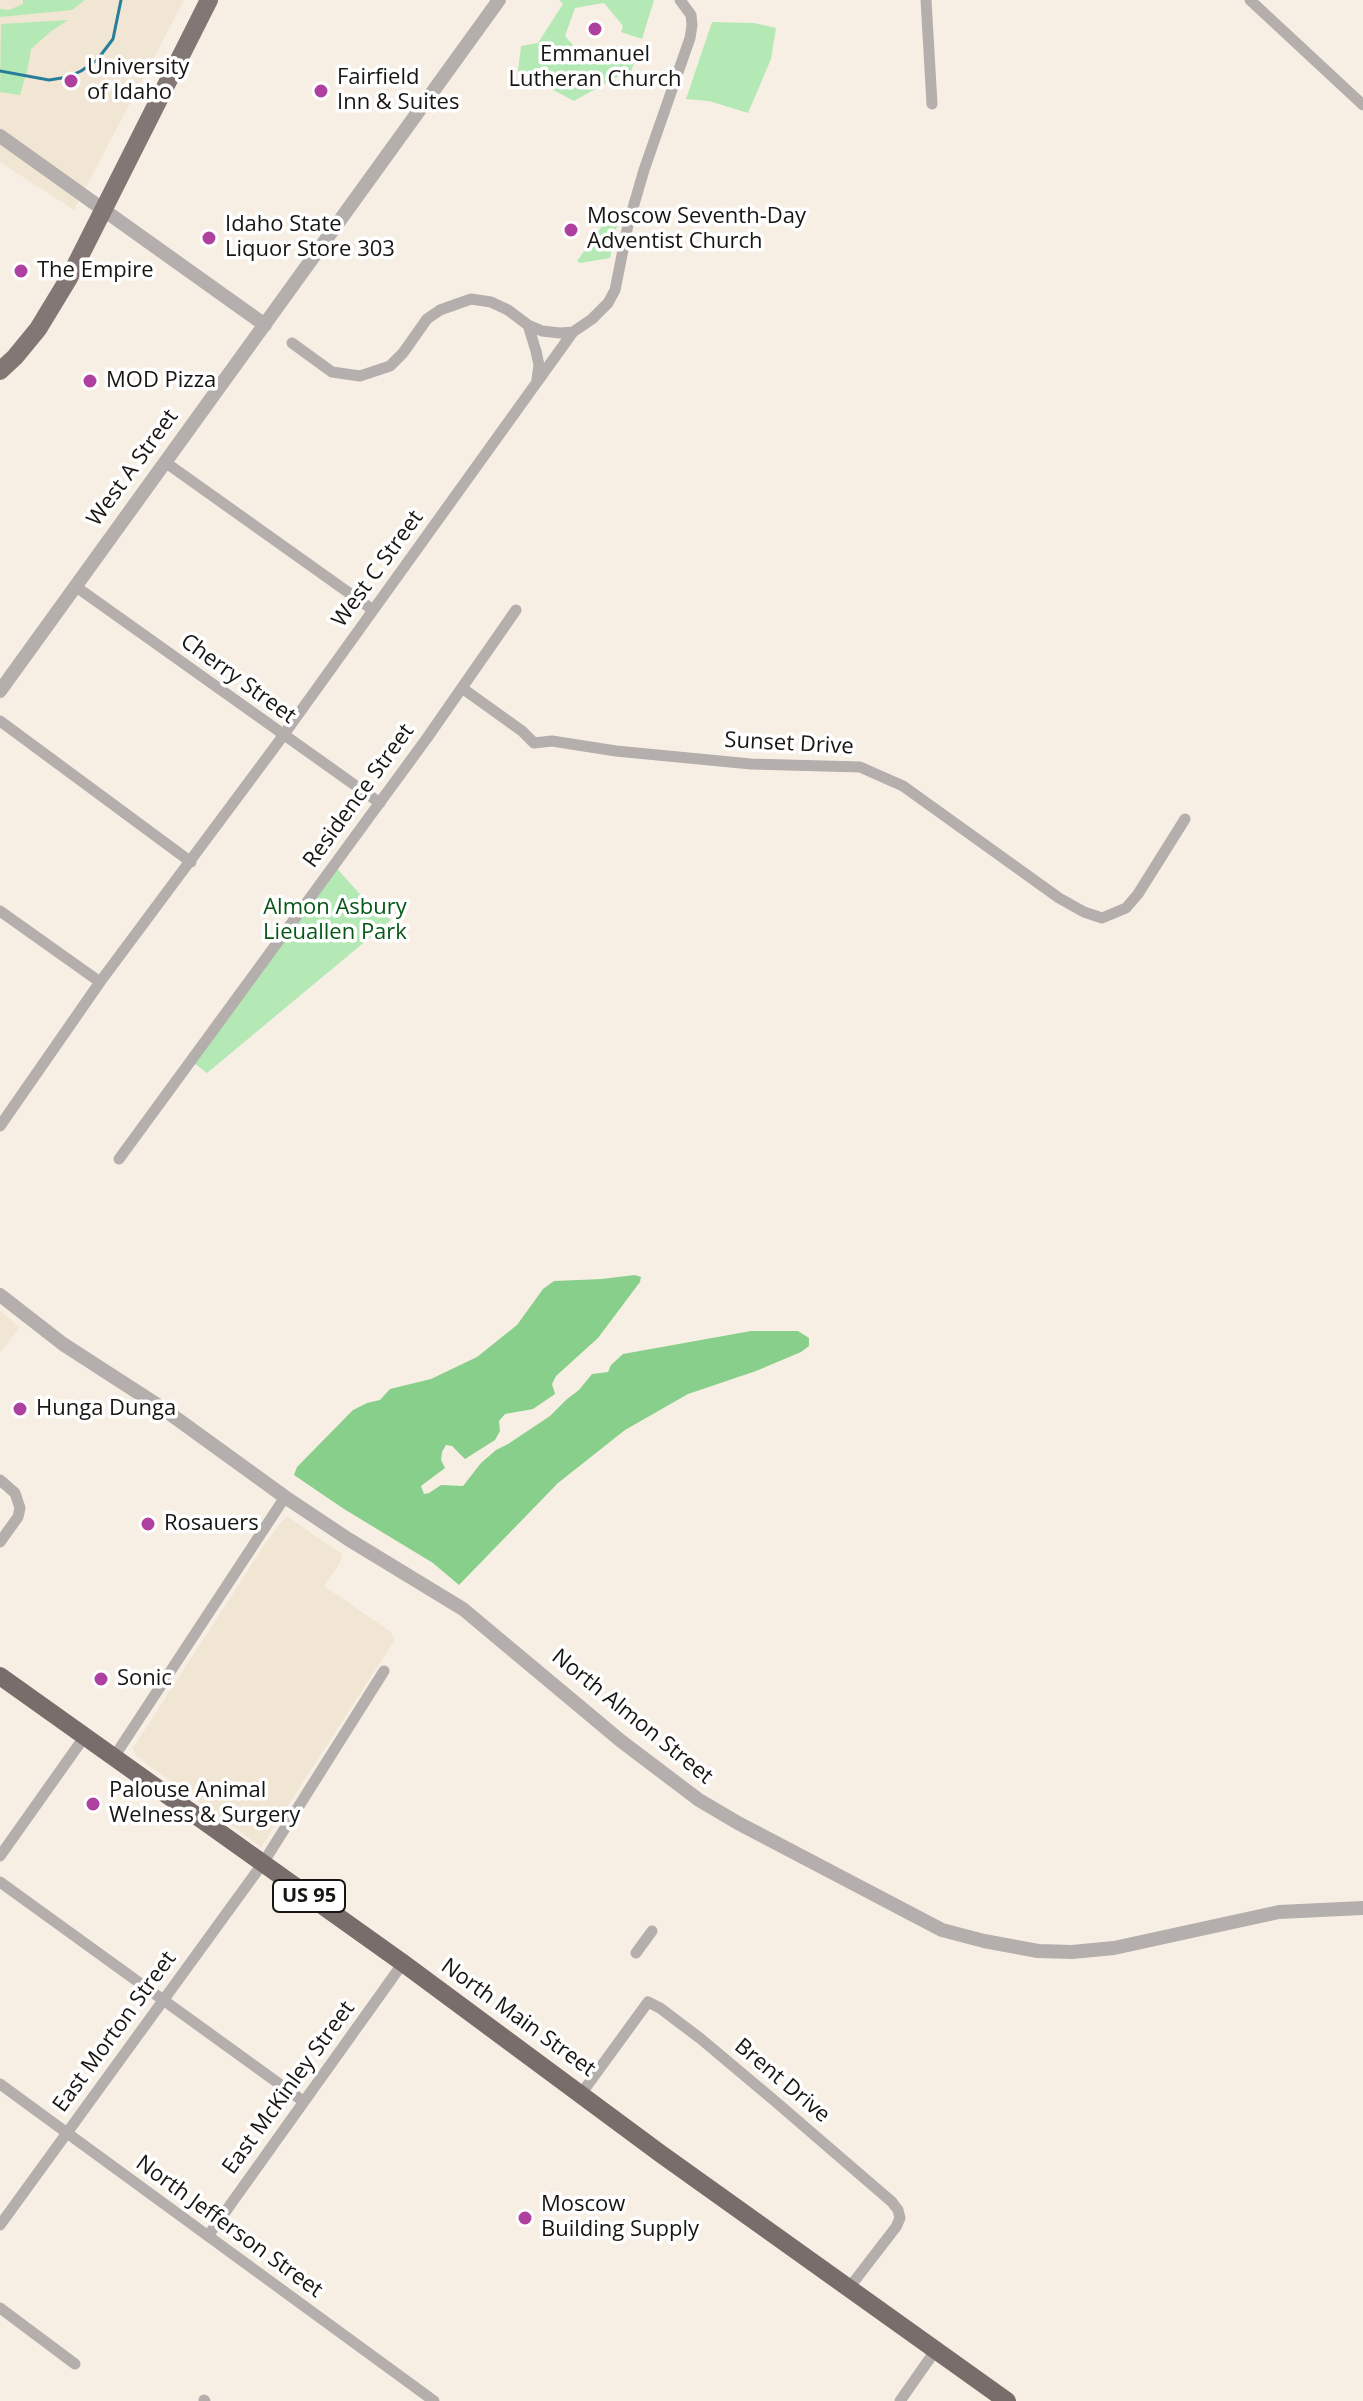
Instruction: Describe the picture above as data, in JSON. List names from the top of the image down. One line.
{"streets":{"highway":["US 95","North Main Street"],"street":["West A Street","West C Street","Cherry Street","Sunset Drive","Residence Street","North Almon Street","East Morton Street","Brent Drive","East McKinley Street","North Jefferson Street"]},"crossings":[["West A Street","Cherry Street"],["West C Street","Cherry Street"],["Cherry Street","Residence Street"],["Sunset Drive","Residence Street"],["North Main Street","East Morton Street"],["North Main Street","Brent Drive"],["North Main Street","East McKinley Street"],["East Morton Street","North Jefferson Street"],["East McKinley Street","North Jefferson Street"]],"parks":["Almon Asbury Lieuallen Park"],"places":["Emmanuel Lutheran Church","University of Idaho","Fairfield Inn & Suites","Moscow Seventh-Day Adventist Church","Idaho State Liquor Store 303","The Empire","MOD Pizza","Hunga Dunga","Rosauers","Sonic","Palouse Animal Welness & Surgery","Moscow Building Supply"]}
